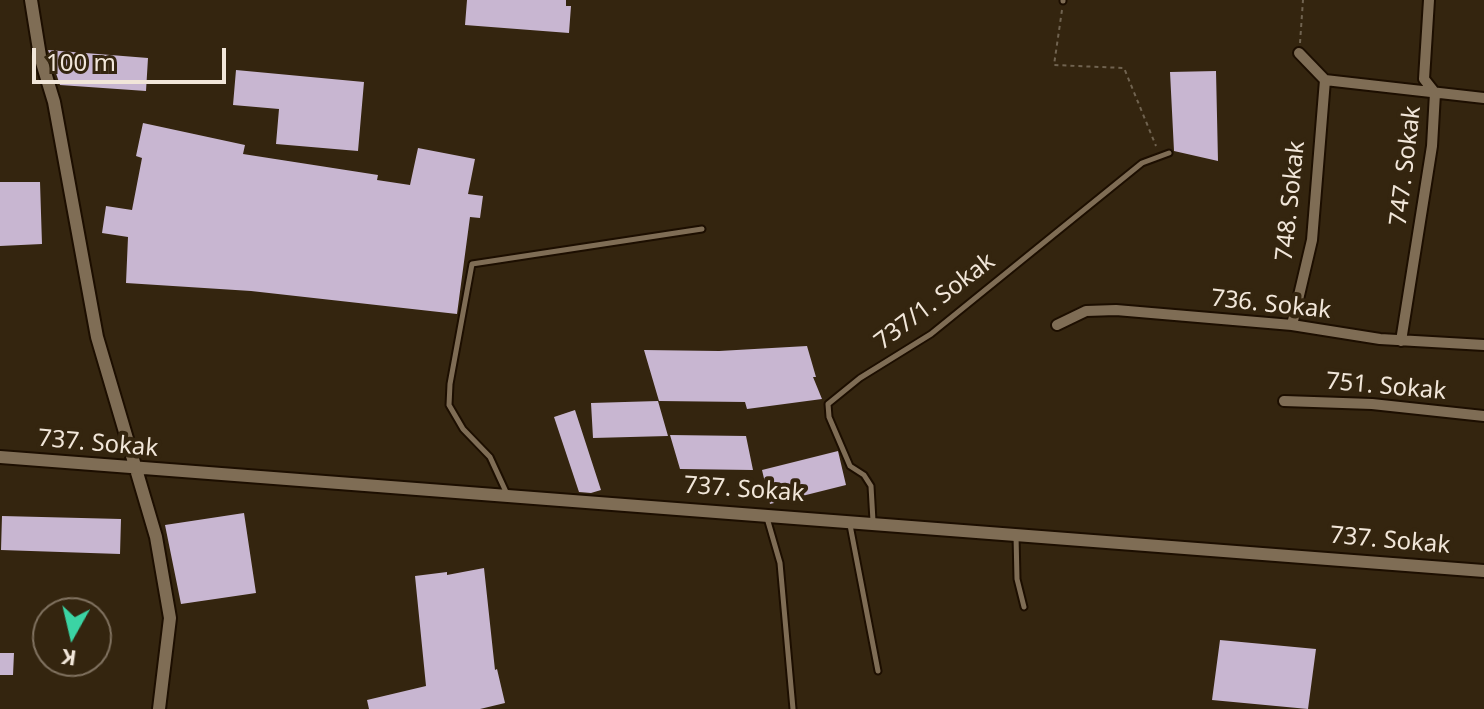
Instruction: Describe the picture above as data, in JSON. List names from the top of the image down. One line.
{"streets":{"street":["747. Sokak","748. Sokak","736. Sokak","751. Sokak","737. Sokak"],"lane":["737/1. Sokak"]},"crossings":[["747. Sokak","736. Sokak"],["748. Sokak","736. Sokak"],["737/1. Sokak","737. Sokak"]],"scale_bar":"100 m","north":"bottom"}
